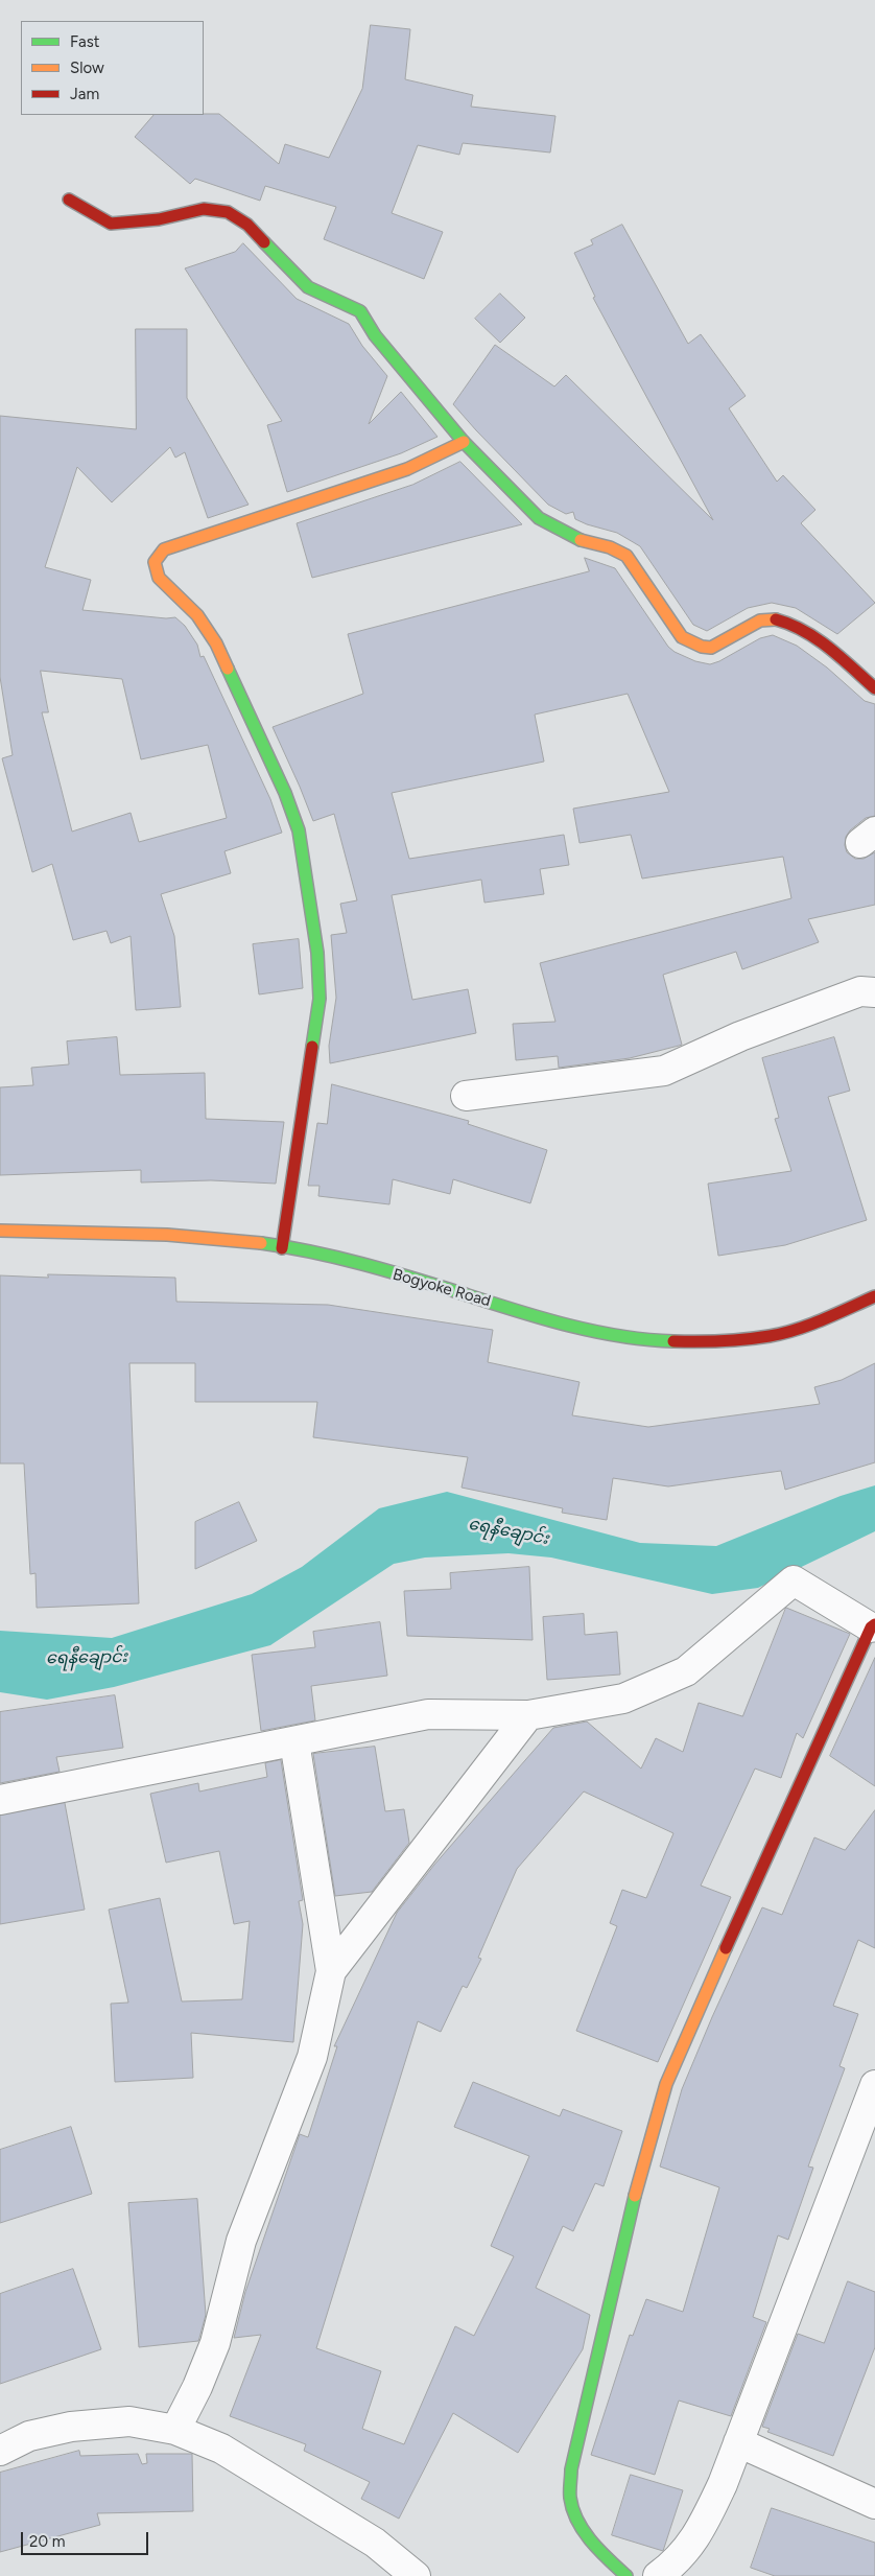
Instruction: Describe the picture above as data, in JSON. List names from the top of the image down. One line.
{"streets":{"street":["Bogyoke Road"]},"water":["ရေနီချောင်း"],"legend":["Fast","Slow","Jam"],"scale_bar":"20 m"}
